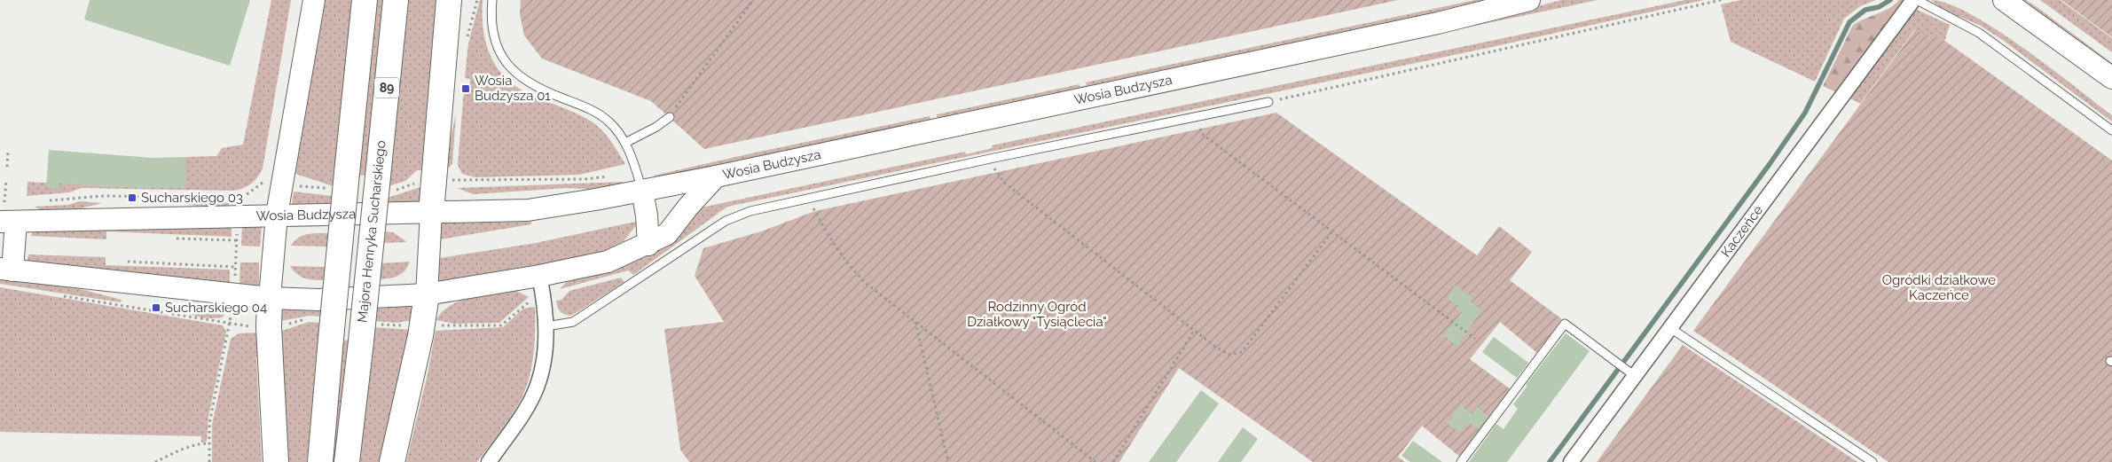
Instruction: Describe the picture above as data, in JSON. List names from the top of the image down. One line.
{"streets":{"highway":["89","Majora Henryka Sucharskiego"],"street":["Wosia Budzysza","Kaczeńce"]},"parks":["Ogródki działkowe Kaczeńce","Rodzinny Ogród Działkowy \"Tysiąclecia\""],"places":{"transit":["Wosia Budzysza 01","Sucharskiego 03","Sucharskiego 04"]}}
